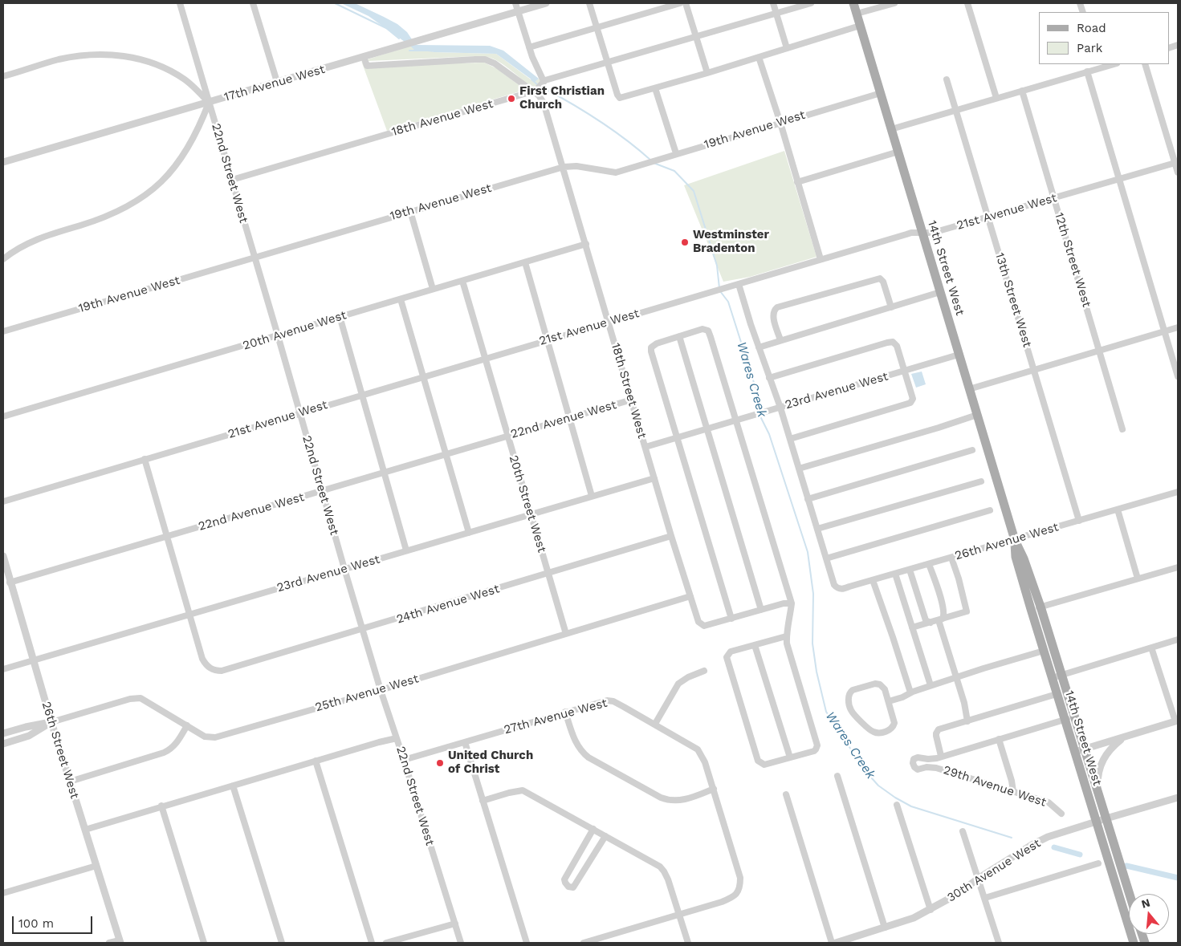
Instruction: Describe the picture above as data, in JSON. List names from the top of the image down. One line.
{"streets":{"main road":["14th Street West"],"street":["17th Avenue West","18th Avenue West","19th Avenue West","22nd Street West","21st Avenue West","12th Street West","13th Street West","20th Avenue West","18th Street West","23rd Avenue West","22nd Avenue West","20th Street West","26th Avenue West","24th Avenue West","25th Avenue West","27th Avenue West","26th Street West","29th Avenue West","30th Avenue West"]},"crossings":[["17th Avenue West","22nd Street West"],["17th Avenue West","18th Street West"],["18th Avenue West","22nd Street West"],["18th Avenue West","18th Street West"],["19th Avenue West","22nd Street West"],["19th Avenue West","14th Street West"],["19th Avenue West","18th Street West"],["22nd Street West","21st Avenue West"],["22nd Street West","20th Avenue West"],["22nd Street West","23rd Avenue West"],["22nd Street West","22nd Avenue West"],["22nd Street West","24th Avenue West"],["22nd Street West","25th Avenue West"],["22nd Street West","27th Avenue West"],["21st Avenue West","12th Street West"],["21st Avenue West","14th Street West"],["21st Avenue West","13th Street West"],["21st Avenue West","18th Street West"],["21st Avenue West","20th Street West"],["14th Street West","23rd Avenue West"],["14th Street West","26th Avenue West"],["14th Street West","30th Avenue West"],["13th Street West","26th Avenue West"],["20th Avenue West","18th Street West"],["20th Avenue West","20th Street West"],["18th Street West","23rd Avenue West"],["18th Street West","22nd Avenue West"],["18th Street West","24th Avenue West"],["18th Street West","25th Avenue West"],["23rd Avenue West","20th Street West"],["23rd Avenue West","24th Avenue West"],["23rd Avenue West","26th Street West"],["22nd Avenue West","20th Street West"],["22nd Avenue West","26th Street West"],["20th Street West","24th Avenue West"],["20th Street West","25th Avenue West"],["25th Avenue West","26th Street West"]],"water":["Wares Creek"],"places":["First Christian Church","Westminster Bradenton","United Church of Christ"],"legend":["Road","Park"],"scale_bar":"100 m","north":"top"}
